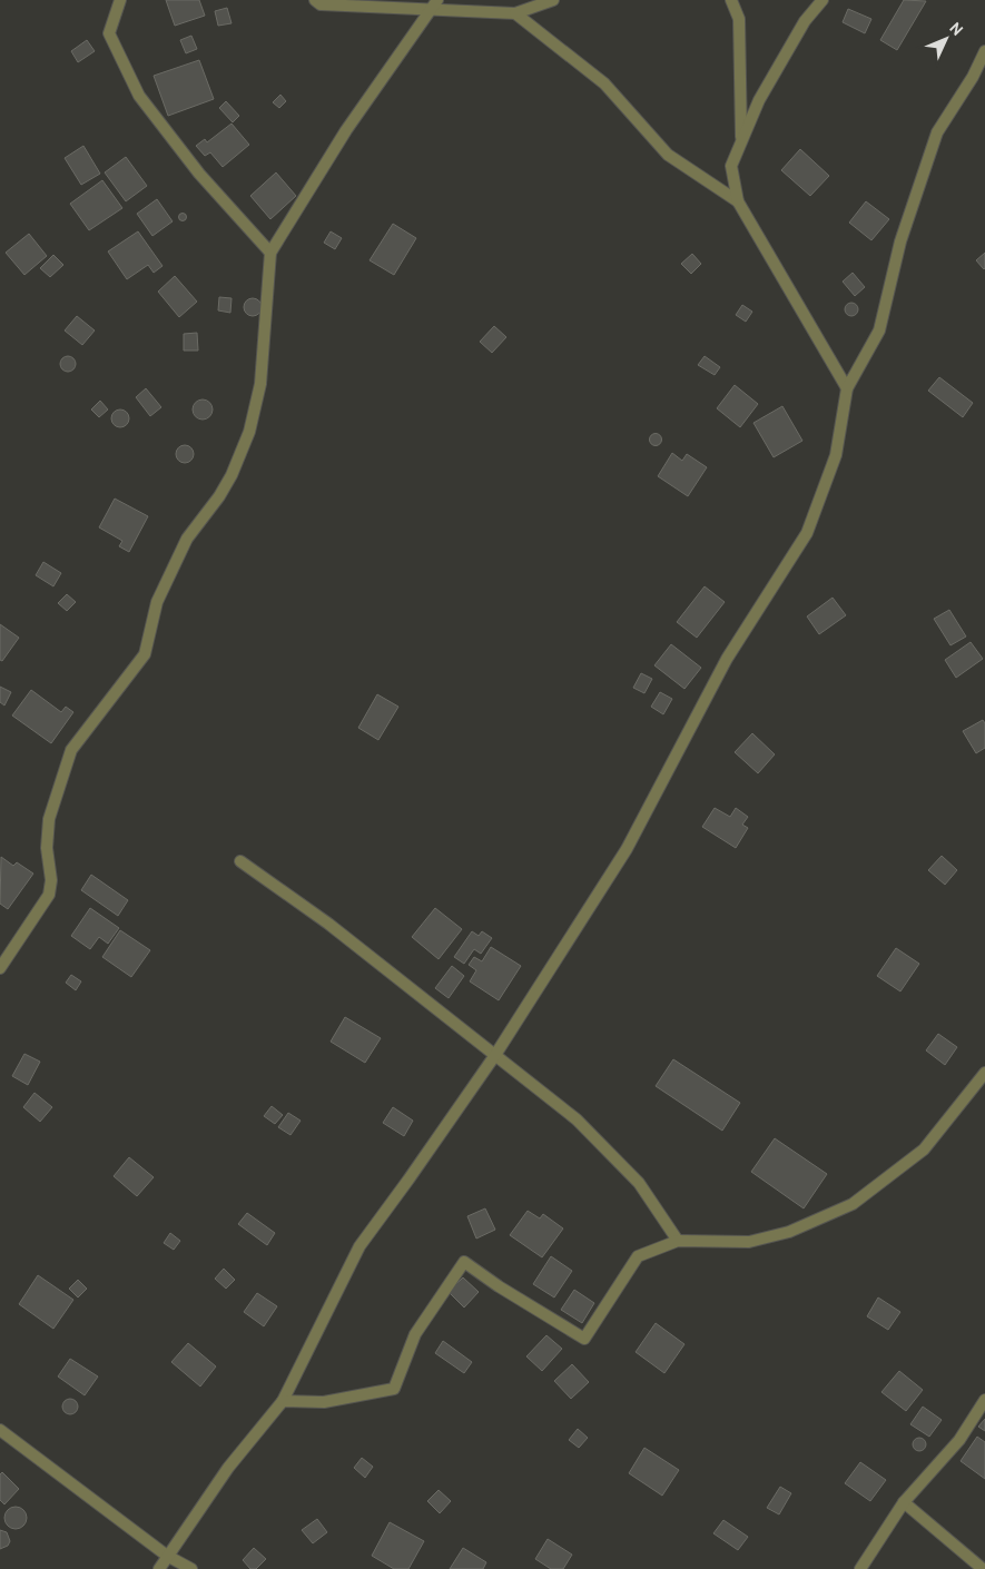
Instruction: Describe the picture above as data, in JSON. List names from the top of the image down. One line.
{"north":"top right"}
